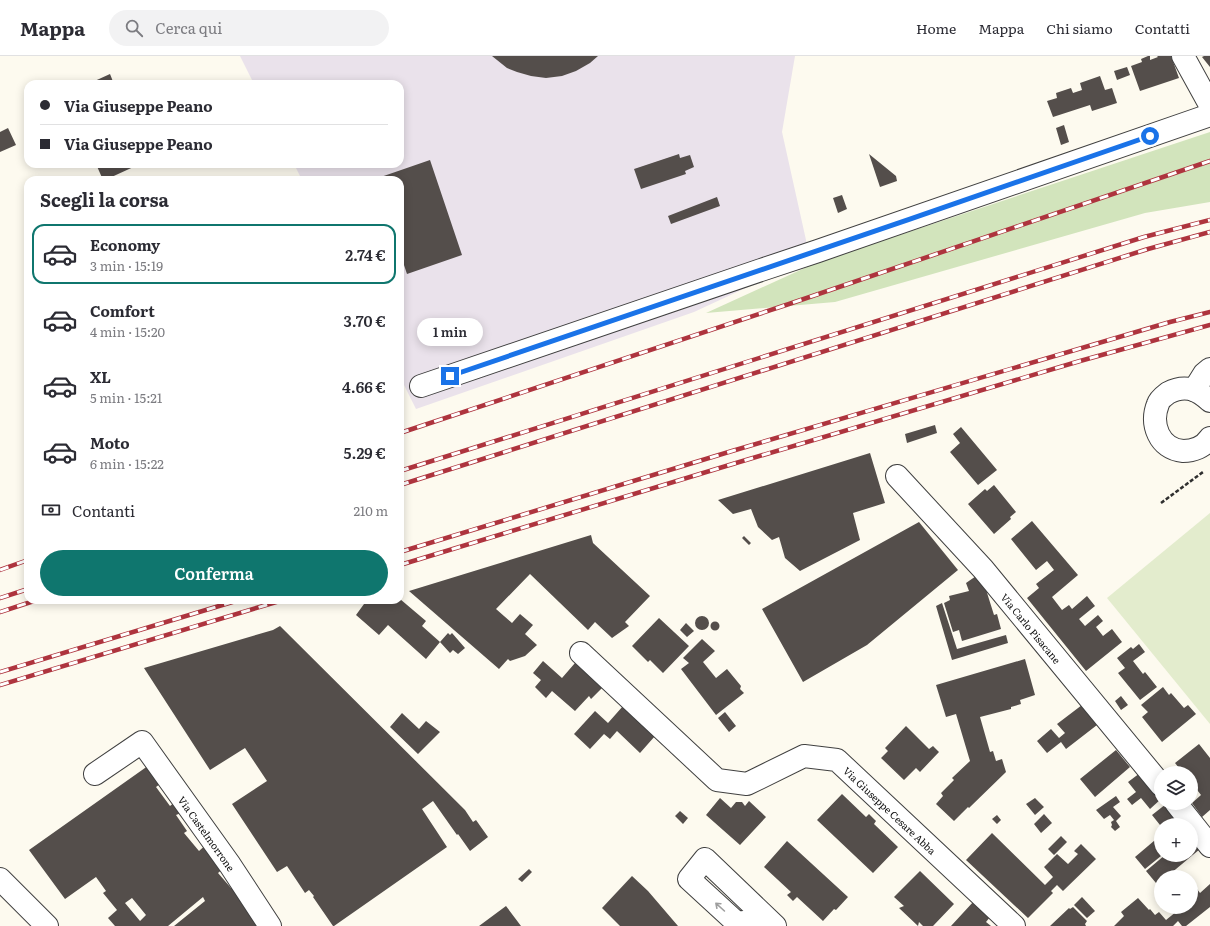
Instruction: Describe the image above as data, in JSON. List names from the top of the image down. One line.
{"streets":{"street":["Via Carlo Pisacane","Via Giuseppe Cesare Abba","Via Castelmorrone"]},"page":{"header":"Mappa","search":"Cerca qui","nav":["Home","Mappa","Chi siamo","Contatti"],"banner":["Via Giuseppe Peano","Via Giuseppe Peano"],"heading":"Scegli la corsa","list":[{"name":"Economy","note":"3 min · 15:19","value":"2.74 €"},{"name":"Comfort","note":"4 min · 15:20","value":"3.70 €"},{"name":"XL","note":"5 min · 15:21","value":"4.66 €"},{"name":"Moto","note":"6 min · 15:22","value":"5.29 €"}],"bubble":"1 min","pay":["Contanti","210 m"],"buttons":"Conferma","map_buttons":["+","−"]}}
